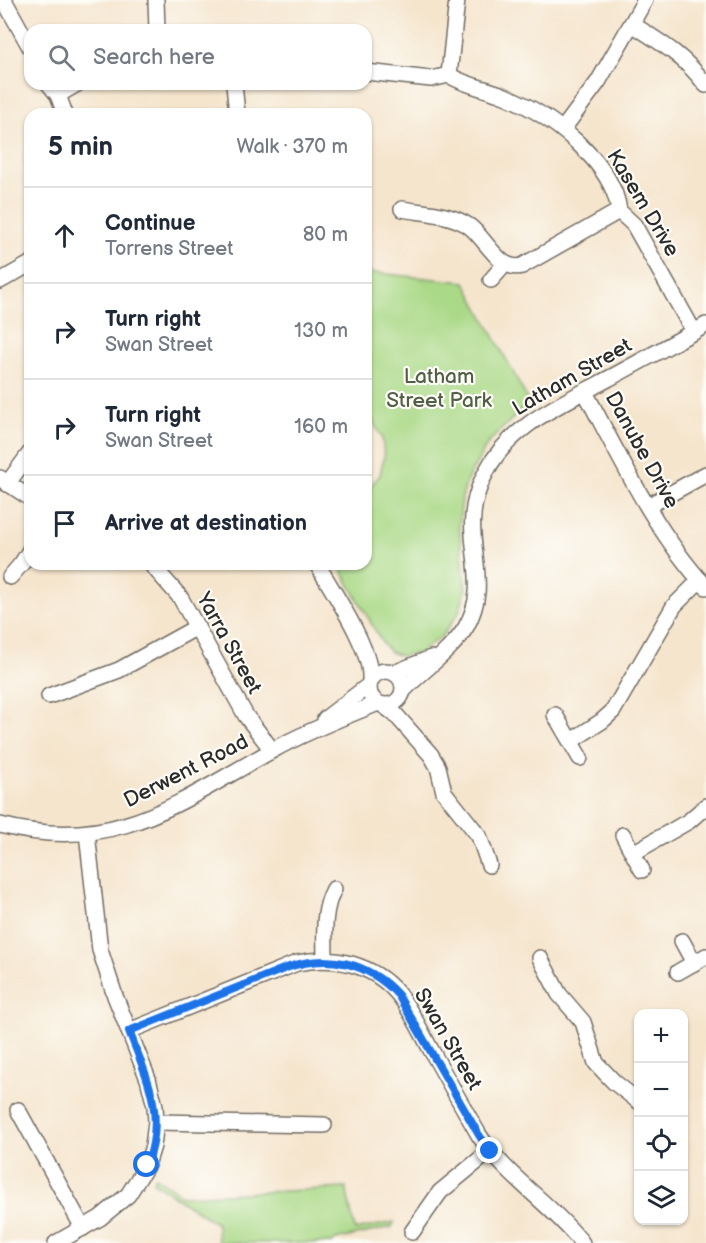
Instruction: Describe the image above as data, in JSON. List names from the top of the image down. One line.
{"streets":{"street":["Kasem Drive","Latham Street","Danube Drive","Yarra Street","Derwent Road","Swan Street"]},"crossings":[["Kasem Drive","Latham Street"],["Latham Street","Danube Drive"],["Latham Street","Derwent Road"],["Yarra Street","Derwent Road"]],"parks":["Latham Street Park"],"page":{"search":"Search here","heading":["5 min","Walk · 370 m"],"list":[["Continue","Torrens Street","80 m"],["Turn right","Swan Street","130 m"],["Turn right","Swan Street","160 m"],"Arrive at destination"],"map_buttons":["+","−"]}}
